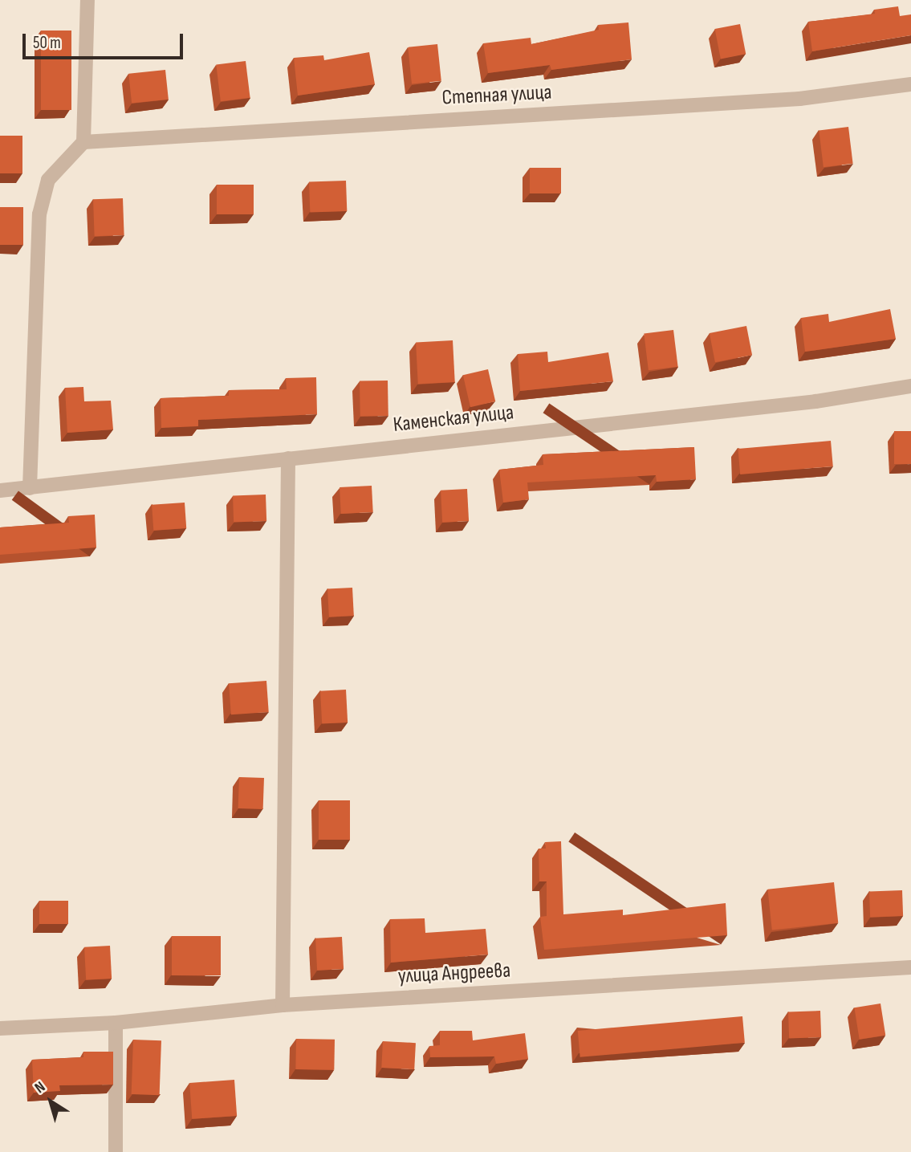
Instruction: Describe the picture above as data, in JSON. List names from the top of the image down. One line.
{"streets":{"street":["Степная улица","Каменская улица","улица Андреева"]},"scale_bar":"50 m","north":"top left"}
